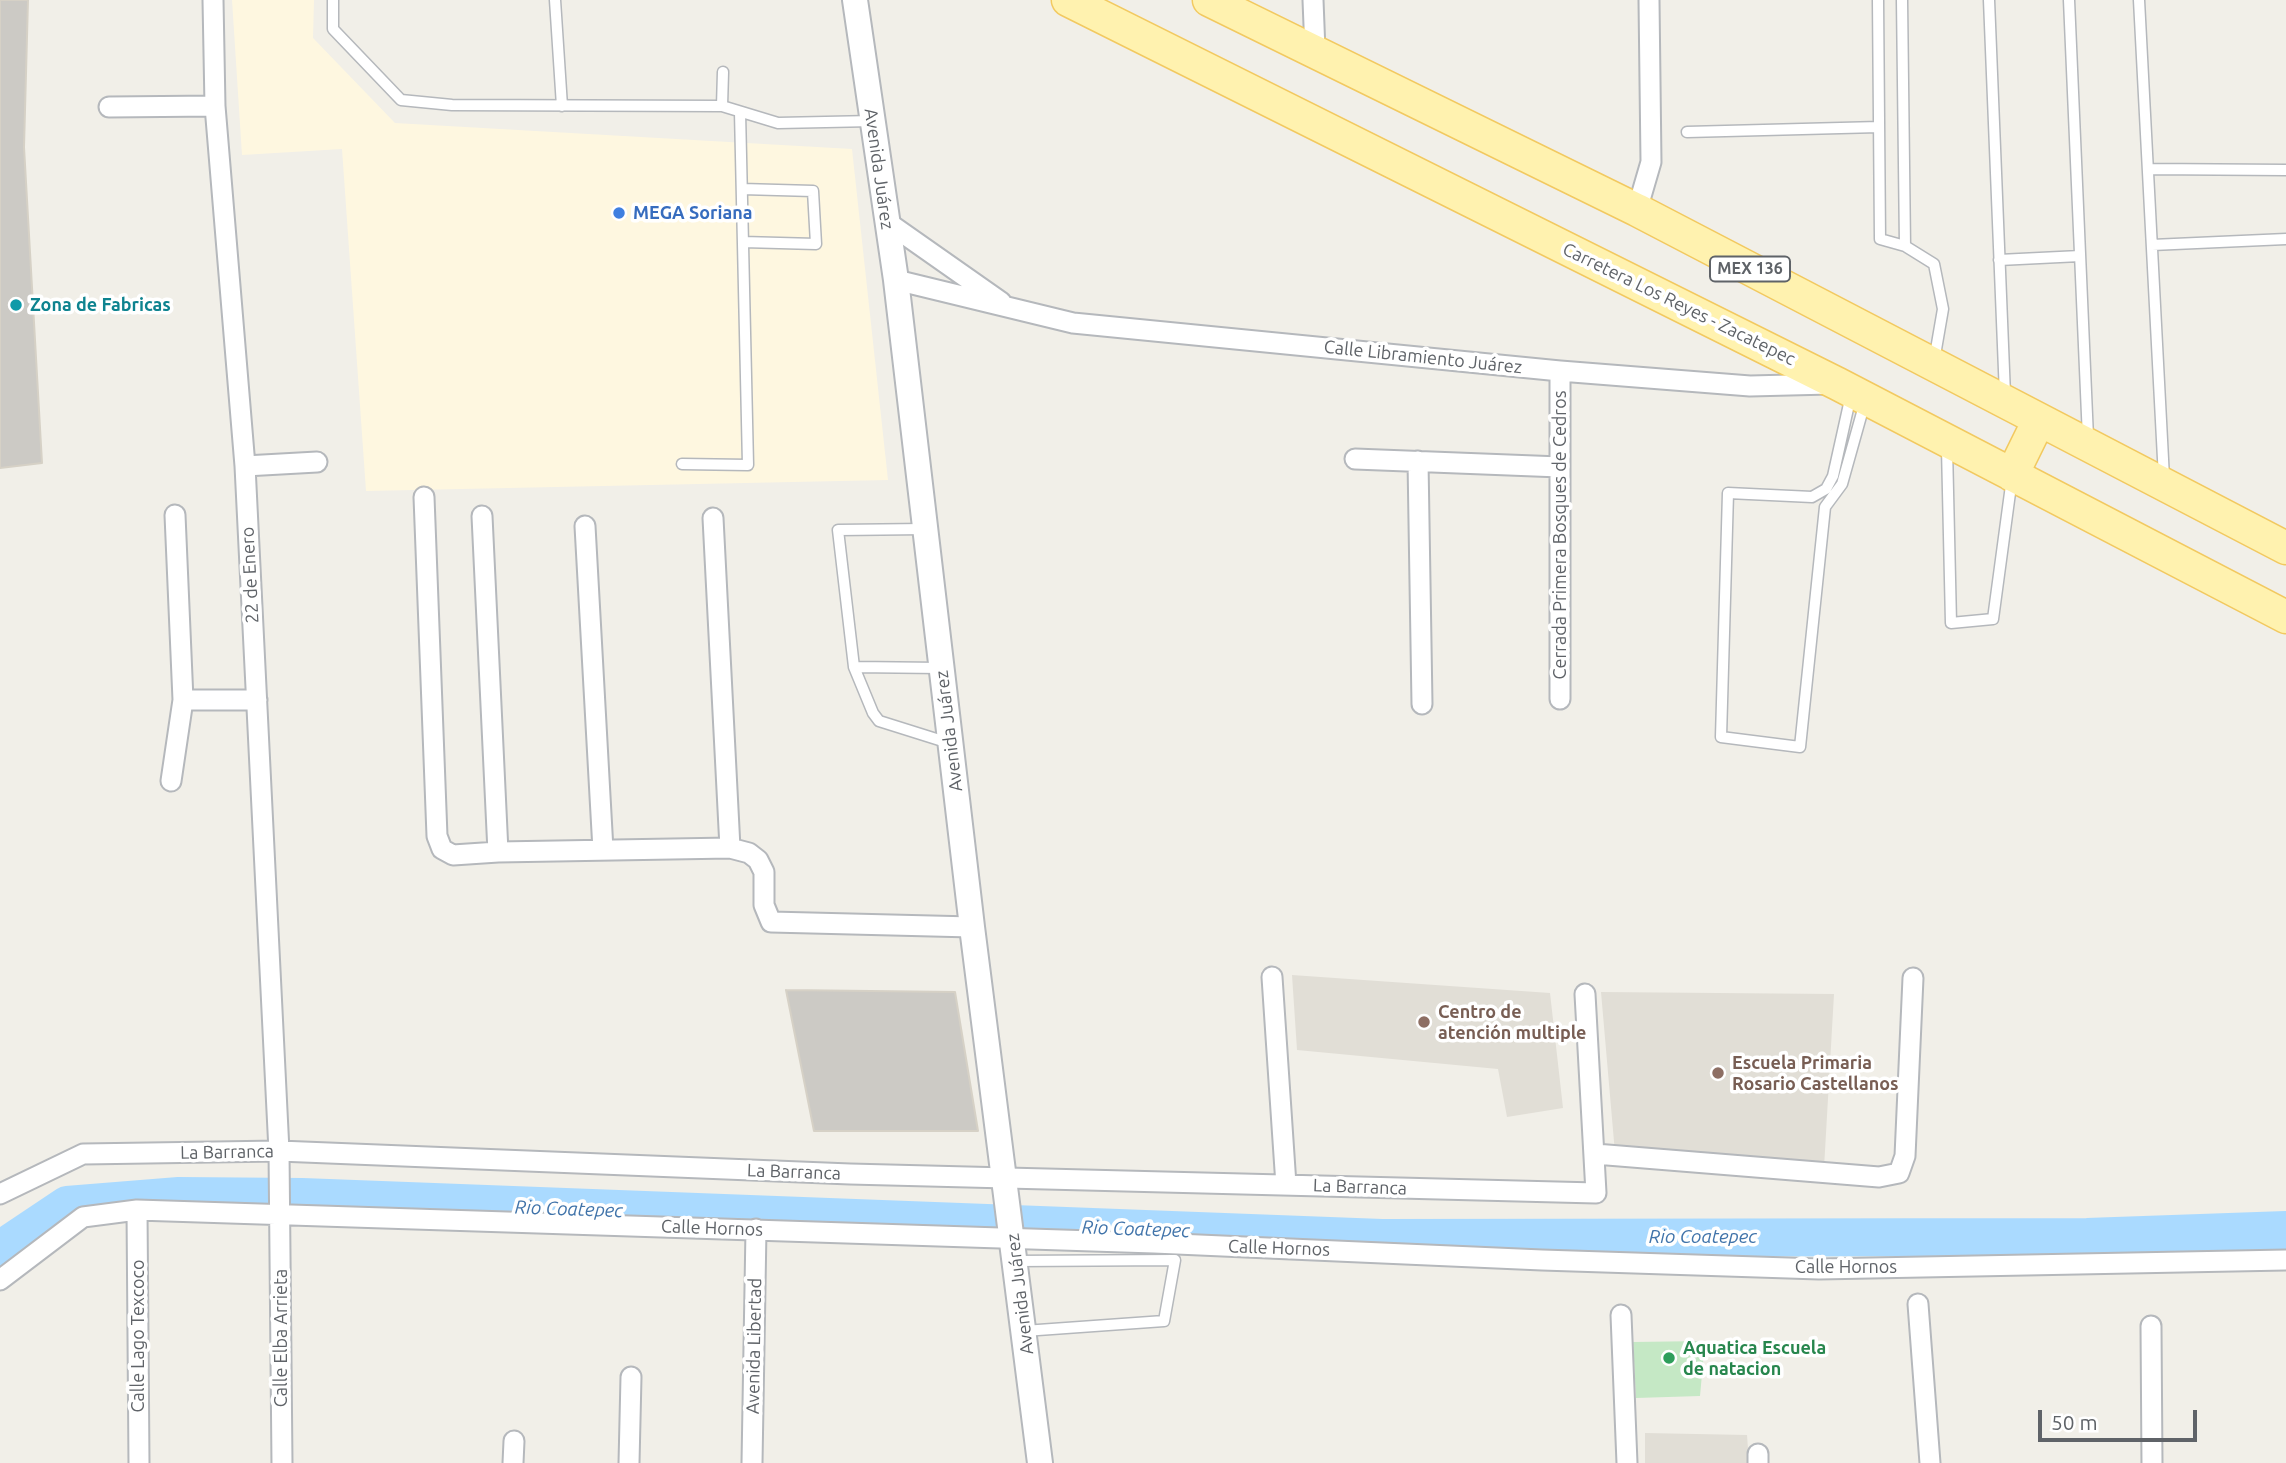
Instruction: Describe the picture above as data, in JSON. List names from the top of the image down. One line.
{"streets":{"main road":["MEX 136","Carretera Los Reyes - Zacatepec"],"street":["Avenida Juárez","Calle Libramiento Juárez","Cerrada Primera Bosques de Cedros","22 de Enero","La Barranca","Calle Hornos","Calle Lago Texcoco","Calle Elba Arrieta","Avenida Libertad"]},"crossings":[["Avenida Juárez","Calle Libramiento Juárez"],["Avenida Juárez","La Barranca"],["Avenida Juárez","Calle Hornos"],["Carretera Los Reyes - Zacatepec","Calle Libramiento Juárez"],["Calle Libramiento Juárez","Cerrada Primera Bosques de Cedros"],["22 de Enero","La Barranca"],["22 de Enero","Calle Elba Arrieta"],["La Barranca","Calle Elba Arrieta"],["Calle Hornos","Calle Lago Texcoco"],["Calle Hornos","Calle Elba Arrieta"],["Calle Hornos","Avenida Libertad"]],"water":["Rio Coatepec"],"places":["MEGA Soriana","Zona de Fabricas","Centro de atención multiple","Escuela Primaria Rosario Castellanos","Aquatica Escuela de natacion"],"scale_bar":"50 m"}
